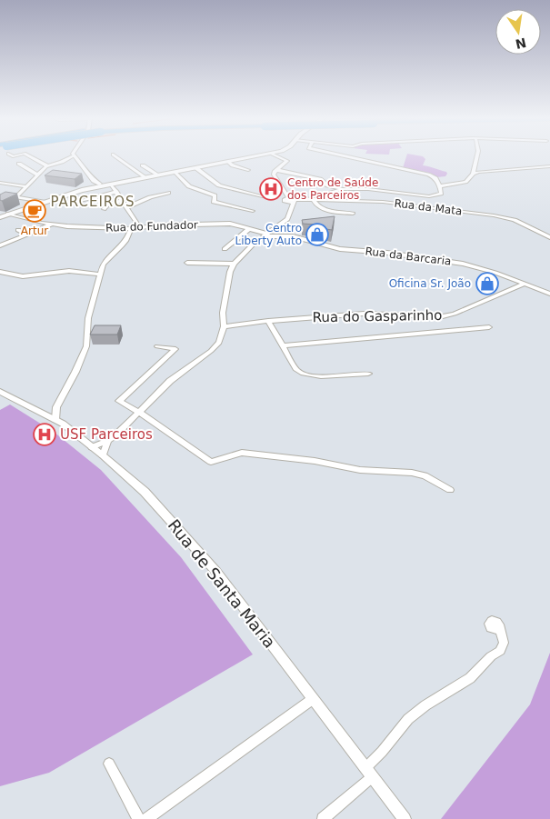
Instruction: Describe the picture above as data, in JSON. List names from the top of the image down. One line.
{"streets":{"street":["Rua da Mata","Rua do Fundador","Rua da Barcaria","Rua do Gasparinho","Rua de Santa Maria"]},"crossings":[["Rua do Fundador","Rua da Barcaria"],["Rua da Barcaria","Rua do Gasparinho"]],"districts":["PARCEIROS"],"places":{"hospital":["Centro de Saúde dos Parceiros","USF Parceiros"],"cafe":["Artur"],"shop":["Centro Liberty Auto","Oficina Sr. João"]},"north":"bottom"}
